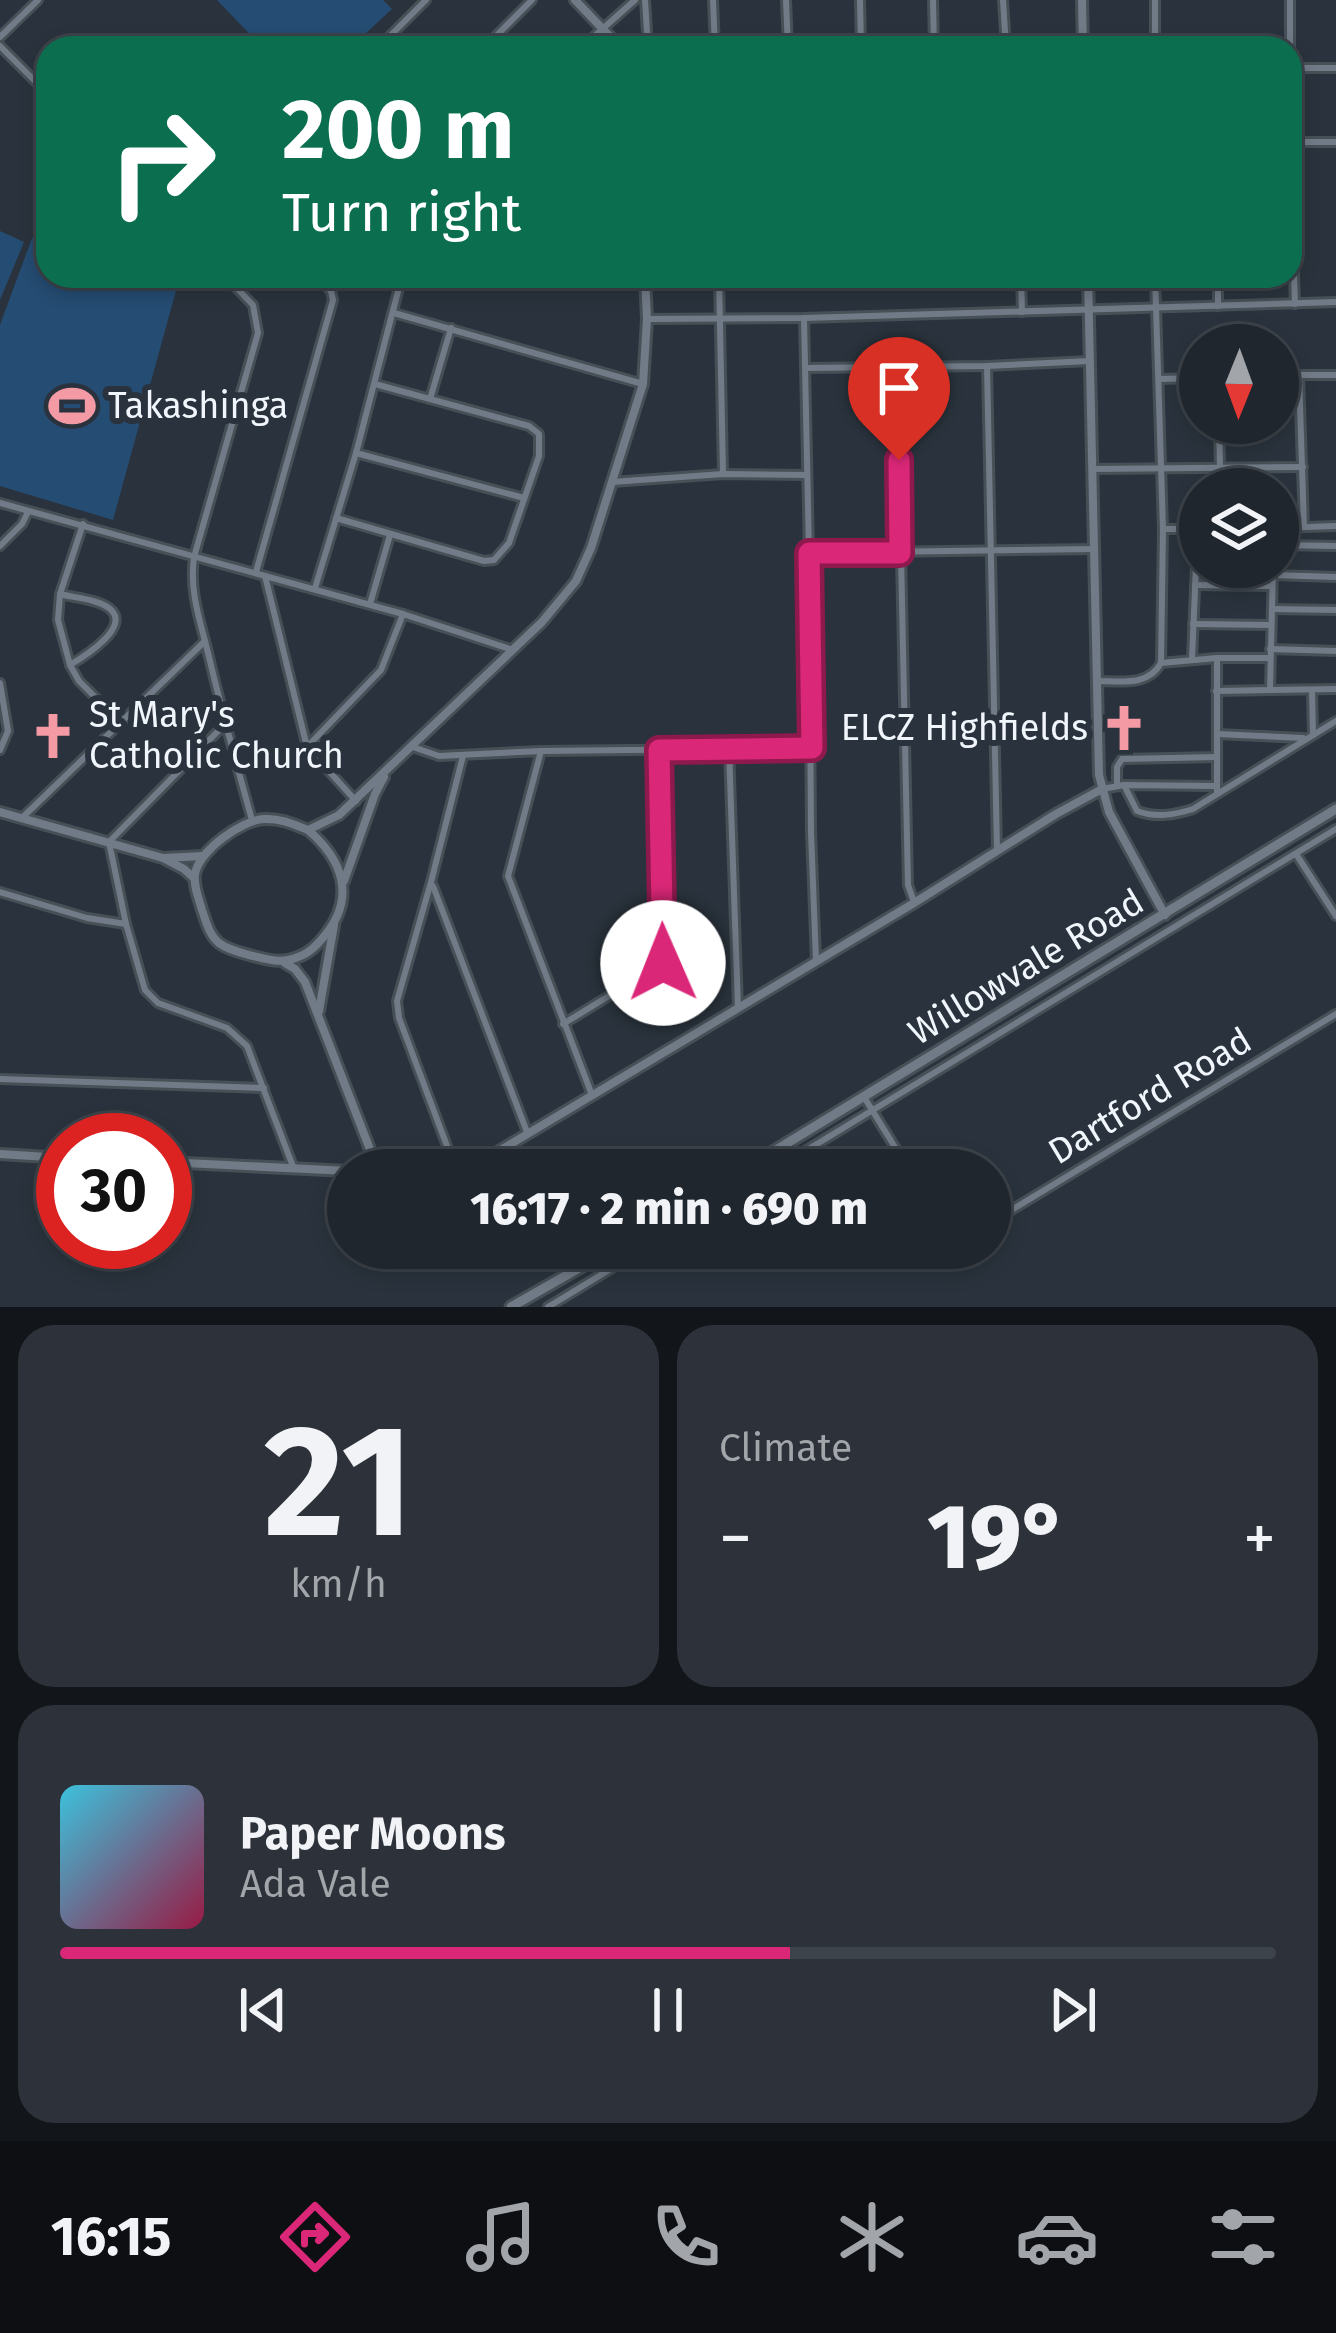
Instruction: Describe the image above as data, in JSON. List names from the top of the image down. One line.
{"streets":{"main road":["Willowvale Road"],"street":["Dartford Road"]},"places":{"sports":["Takashinga"],"church":["ELCZ Highfields","St Mary's Catholic Church"]},"north":"bottom","page":{"turn":["200 m","Turn right"],"limit":"30","trip":"16:17 · 2 min · 690 m","tile":[["21","km/h"],"Climate"],"heat":["−","19°","+"],"song":["Paper Moons","Ada Vale"],"tabs":"16:15"}}
